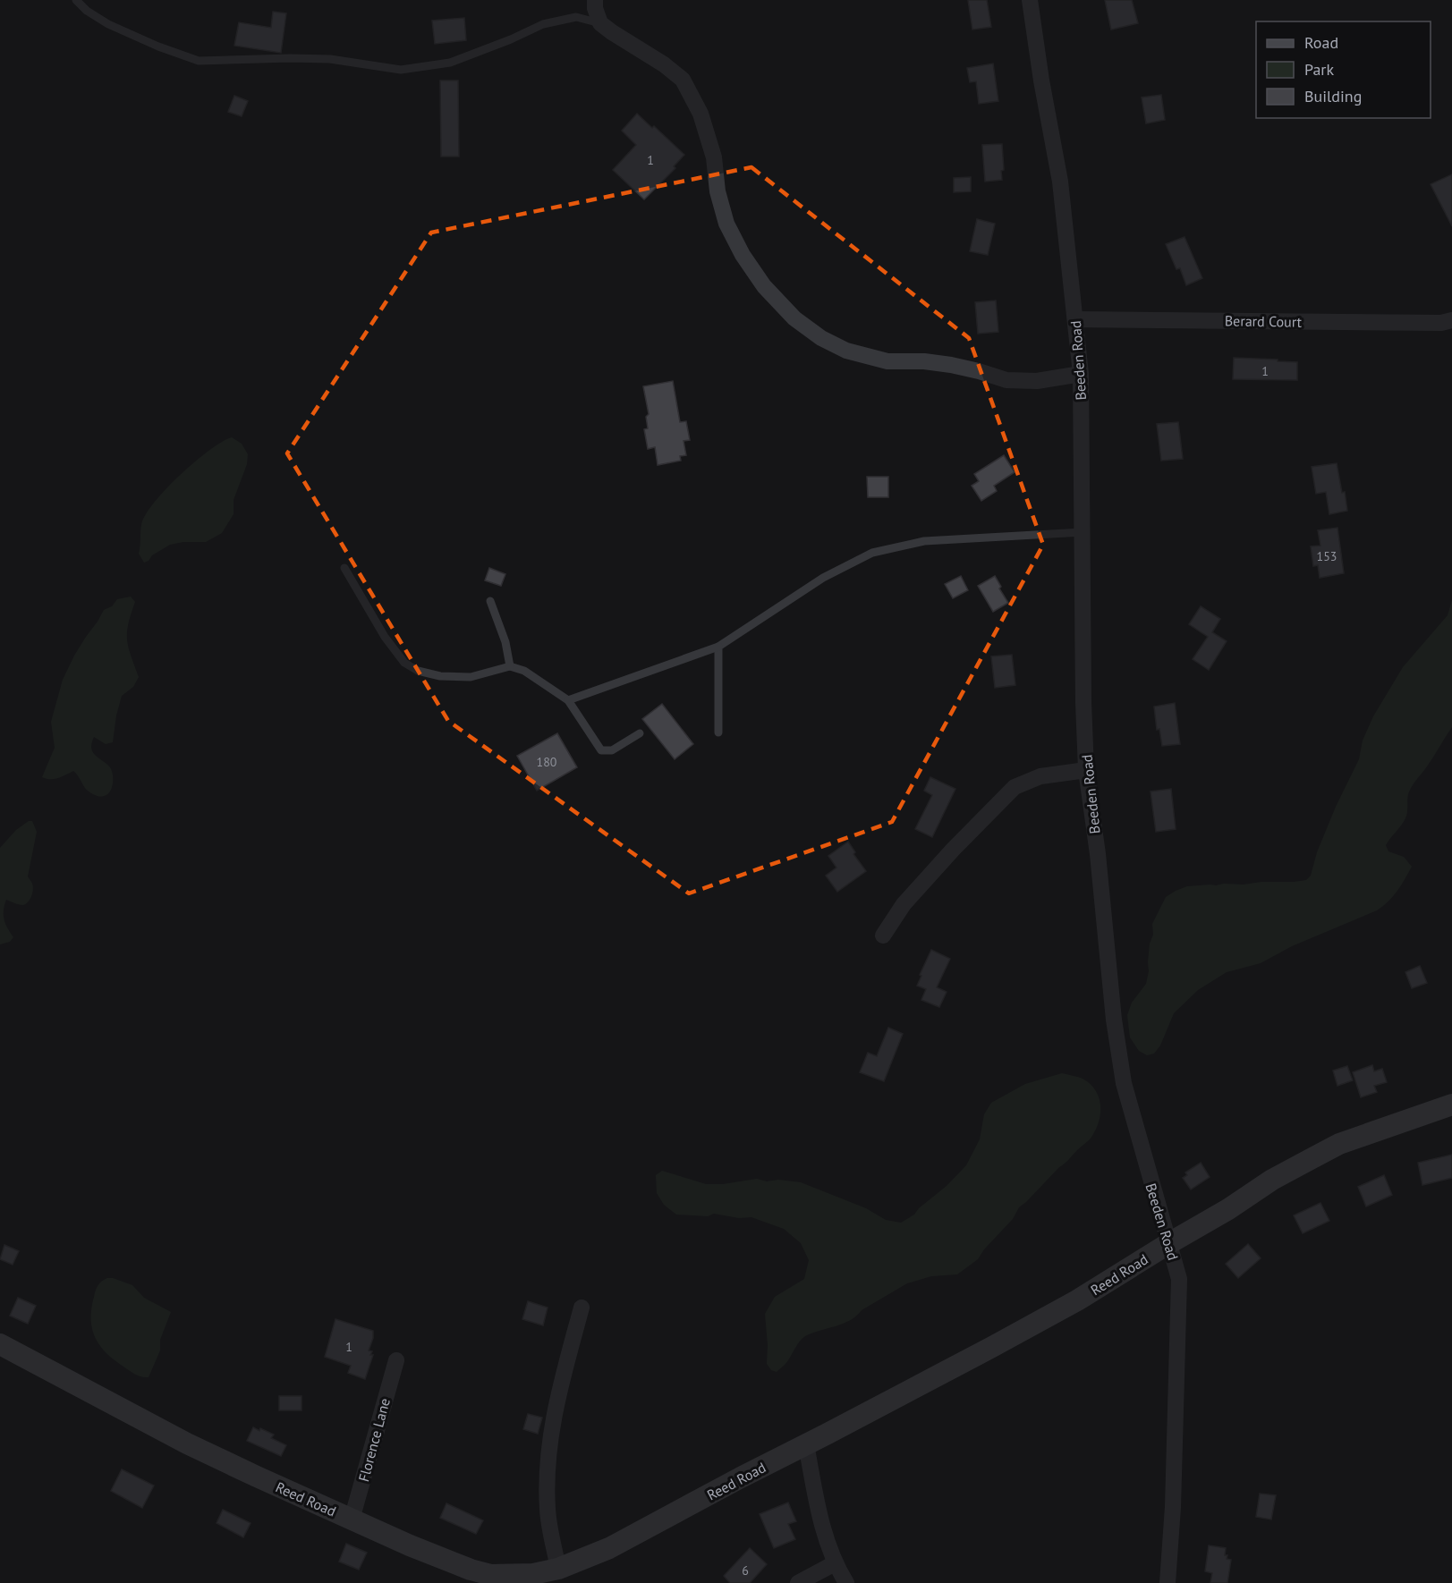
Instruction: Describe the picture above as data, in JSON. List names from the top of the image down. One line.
{"streets":{"street":["Berard Court","Beeden Road","Reed Road","Florence Lane"]},"crossings":[["Berard Court","Beeden Road"],["Beeden Road","Reed Road"],["Reed Road","Florence Lane"]],"house_numbers":["1","1","153","180","1","6"],"legend":["Road","Park","Building"]}
